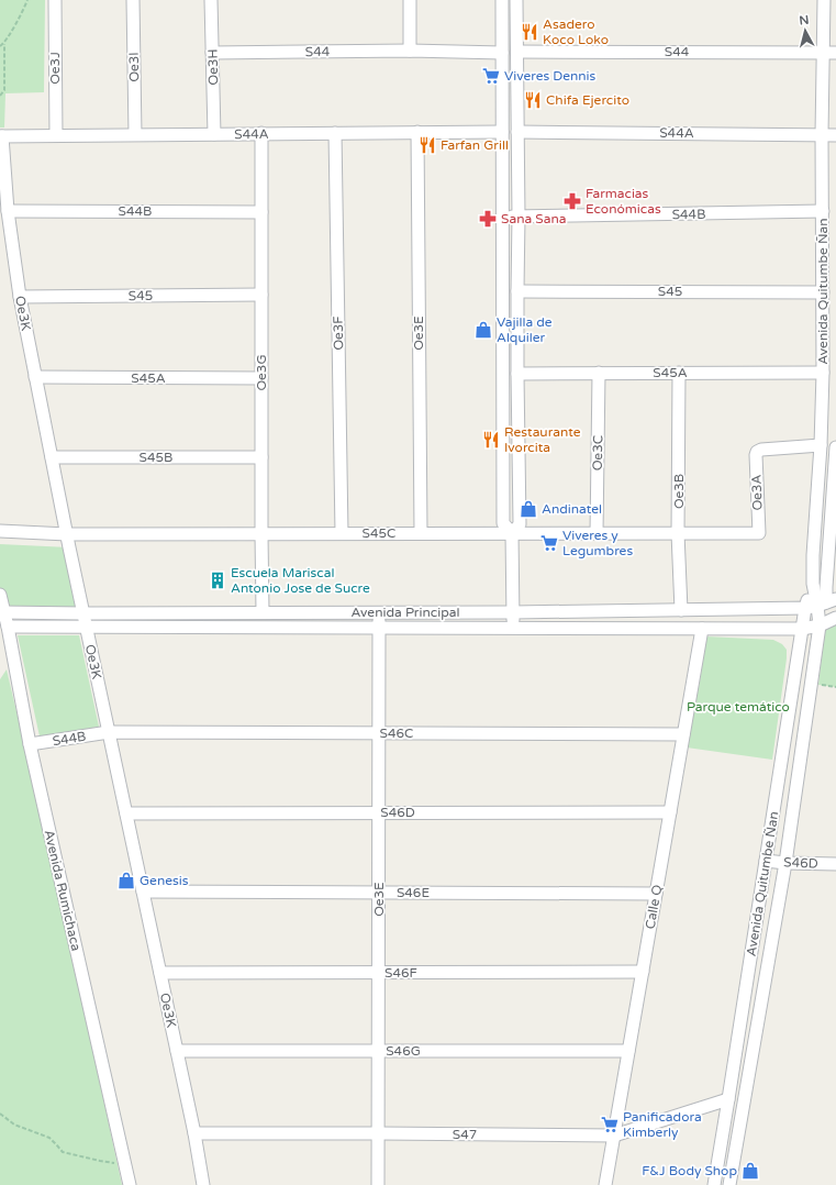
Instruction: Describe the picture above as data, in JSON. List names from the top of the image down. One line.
{"streets":{"street":["S44","Oe3I","Oe3H","Oe3J","S44A","S44B","S45","Avenida Quitumbe Ñan","Oe3K","Oe3F","Oe3E","Oe3G","S45A","Oe3C","S45B","Oe3B","Oe3A","S45C","Avenida Principal","S46C","S46D","Avenida Rumichaca","S46E","Calle Q","S46F","S46G","S47"]},"crossings":[["S44","Oe3H"],["S44","Avenida Quitumbe Ñan"],["Oe3I","S44A"],["Oe3H","S44A"],["Oe3J","S44A"],["S44A","Avenida Quitumbe Ñan"],["S44A","Oe3K"],["S44A","Oe3F"],["S44A","Oe3E"],["S44A","Oe3G"],["S44B","Avenida Quitumbe Ñan"],["S44B","Oe3K"],["S44B","Oe3G"],["S44B","S46C"],["S44B","Avenida Rumichaca"],["S45","Avenida Quitumbe Ñan"],["S45","Oe3K"],["S45","Oe3G"],["Avenida Quitumbe Ñan","S45A"],["Avenida Quitumbe Ñan","Oe3A"],["Avenida Quitumbe Ñan","Avenida Principal"],["Avenida Quitumbe Ñan","S46D"],["Avenida Quitumbe Ñan","S47"],["Oe3K","S45A"],["Oe3K","S45B"],["Oe3K","S45C"],["Oe3K","Avenida Principal"],["Oe3K","S46C"],["Oe3K","S46D"],["Oe3K","S46E"],["Oe3K","S46F"],["Oe3K","S46G"],["Oe3K","S47"],["Oe3F","S45C"],["Oe3E","S45C"],["Oe3E","Avenida Principal"],["Oe3E","S46C"],["Oe3E","S46D"],["Oe3E","S46E"],["Oe3E","S46F"],["Oe3E","S46G"],["Oe3E","S47"],["Oe3G","S45A"],["Oe3G","S45B"],["Oe3G","S45C"],["Oe3G","Avenida Principal"],["S45A","Oe3C"],["S45A","Oe3B"],["Oe3C","S45C"],["Oe3B","S45C"],["Oe3B","Avenida Principal"],["Oe3A","S45C"],["Avenida Principal","Avenida Rumichaca"],["Avenida Principal","Calle Q"],["S46C","Calle Q"],["S46D","Calle Q"],["S46E","Calle Q"],["Calle Q","S46F"],["Calle Q","S46G"],["Calle Q","S47"]],"parks":["Parque temático"],"places":{"restaurant":["Asadero Koco Loko","Chifa Ejercito","Farfan Grill","Restaurante Ivorcita"],"supermarket":["Viveres Dennis","Viveres y Legumbres","Panificadora Kimberly"],"pharmacy":["Farmacias Económicas","Sana Sana"],"shop":["Vajilla de Alquiler","Andinatel","Genesis","F&J Body Shop"],"building":["Escuela Mariscal Antonio Jose de Sucre"]},"north":"top"}
